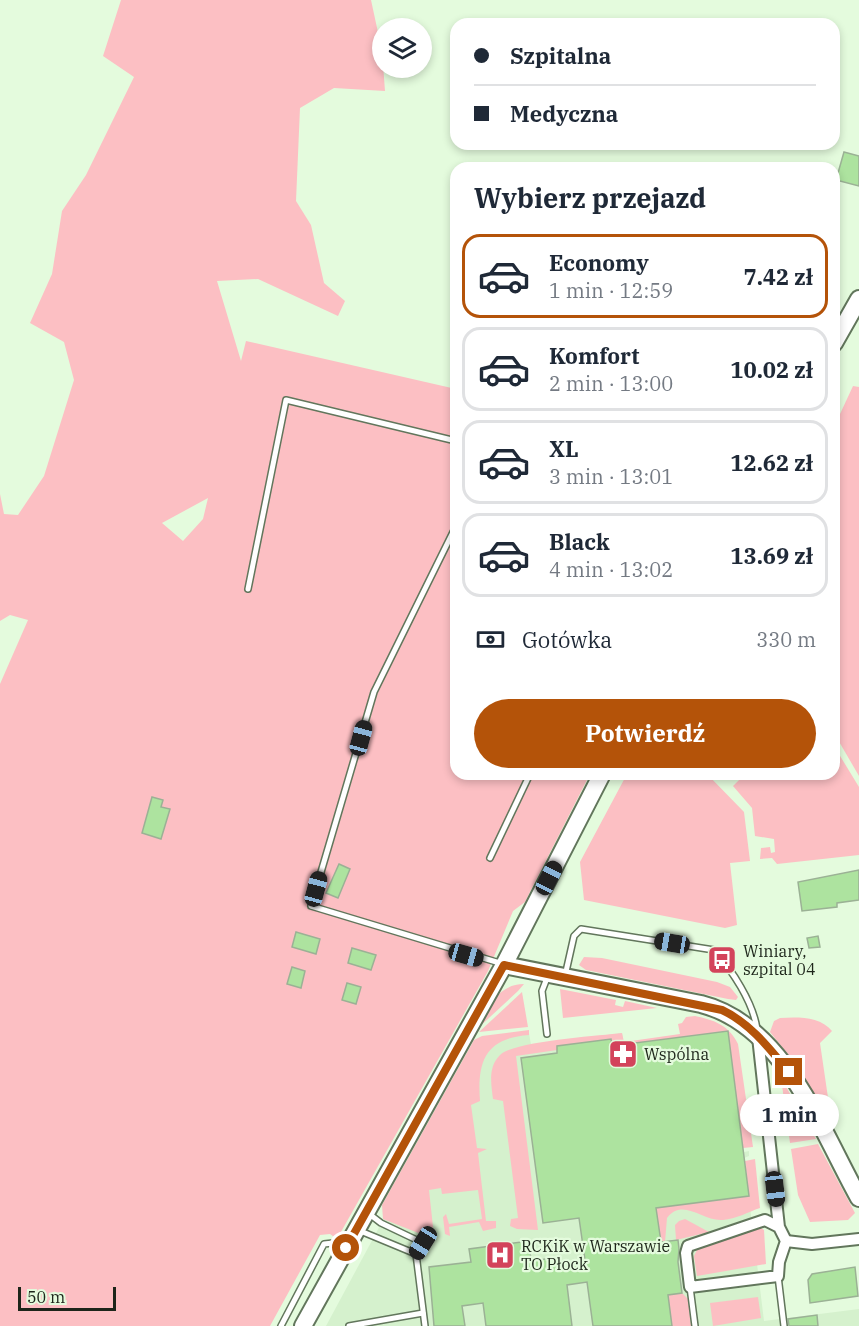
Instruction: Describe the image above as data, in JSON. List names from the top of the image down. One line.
{"places":{"bus stop":["Winiary, szpital 04"],"pharmacy":["Wspólna"],"hospital":["RCKiK w Warszawie TO Płock"]},"scale_bar":"50 m","page":{"banner":["Szpitalna","Medyczna"],"heading":"Wybierz przejazd","list":[{"name":"Economy","note":"1 min · 12:59","value":"7.42 zł"},{"name":"Komfort","note":"2 min · 13:00","value":"10.02 zł"},{"name":"XL","note":"3 min · 13:01","value":"12.62 zł"},{"name":"Black","note":"4 min · 13:02","value":"13.69 zł"}],"pay":["Gotówka","330 m"],"buttons":"Potwierdź","bubble":"1 min","scale":"50 m"}}
